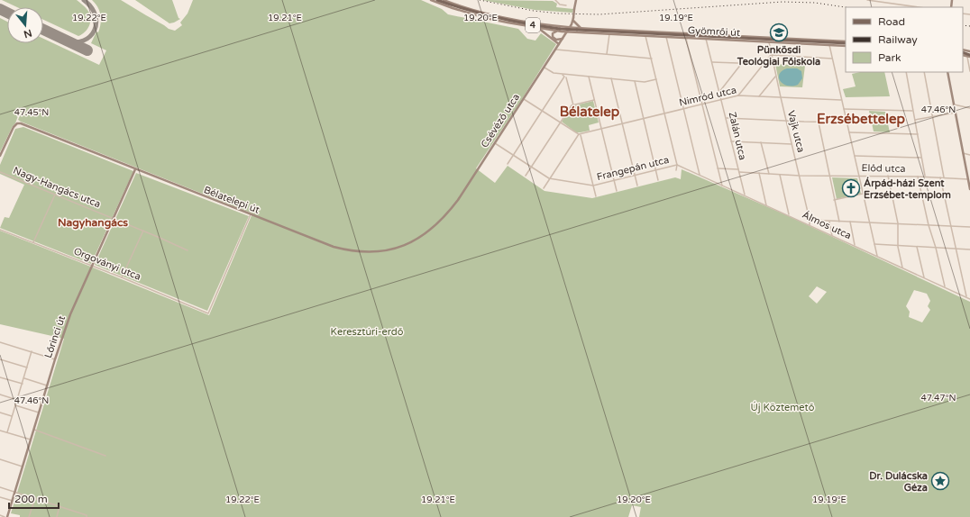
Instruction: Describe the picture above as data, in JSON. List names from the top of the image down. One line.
{"streets":{"main road":["4"],"street":["Gyömrői út","Nimród utca","Csévéző utca","Vajk utca","Zalán utca","Frangepán utca","Előd utca","Nagy-Hangács utca","Bélatelepi út","Álmos utca","Orgoványi utca","Lőrinci út"]},"crossings":[["4","Gyömrői út"],["Gyömrői út","Csévéző utca"],["Gyömrői út","Vajk utca"],["Gyömrői út","Zalán utca"],["Nimród utca","Vajk utca"],["Nimród utca","Zalán utca"],["Csévéző utca","Frangepán utca"],["Csévéző utca","Bélatelepi út"],["Vajk utca","Előd utca"],["Vajk utca","Álmos utca"],["Zalán utca","Előd utca"],["Zalán utca","Álmos utca"],["Frangepán utca","Álmos utca"],["Nagy-Hangács utca","Lőrinci út"],["Bélatelepi út","Orgoványi utca"],["Bélatelepi út","Lőrinci út"],["Orgoványi utca","Lőrinci út"]],"districts":["Bélatelep","Erzsébettelep","Nagyhangács"],"parks":["Keresztúri-erdő","Új Köztemető"],"places":{"school or university":["Pünkösdi Teológiai Főiskola"],"church":["Árpád-házi Szent Erzsébet-templom"],"place":["Dr. Dulácska Géza"]},"legend":["Road","Railway","Park"],"scale_bar":"200 m","north":"bottom","coordinates":["19.22°E","19.21°E","19.20°E","19.19°E","47.46°N","47.45°N","47.47°N"]}
